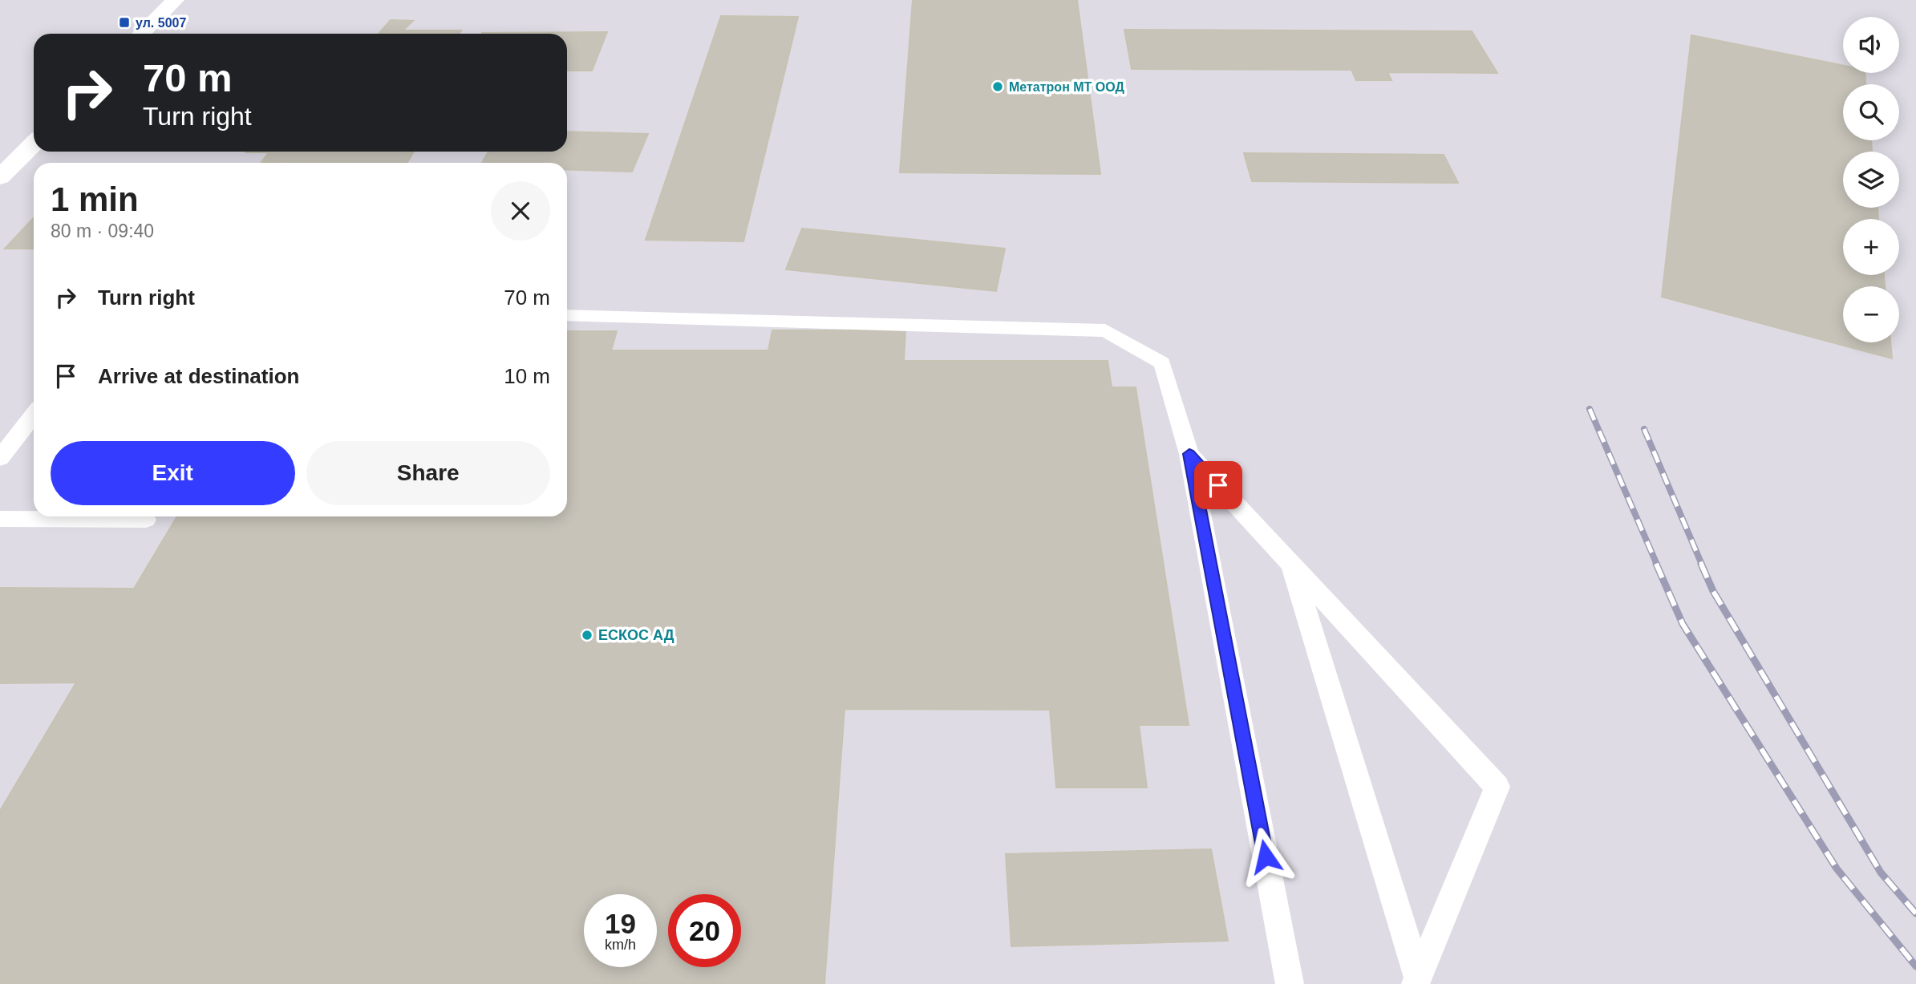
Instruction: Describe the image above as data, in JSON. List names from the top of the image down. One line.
{"places":{"transit":["ул. 5007"],"other":["Метатрон МТ ООД","ЕСКОС АД"]},"page":{"map_buttons":["+","−"],"turn":["70 m","Turn right"],"heading":["1 min","80 m · 09:40"],"list":[{"name":"Turn right","value":"70 m"},{"name":"Arrive at destination","value":"10 m"}],"buttons":["Exit","Share"],"speed":"19 km/h","limit":"20"}}
